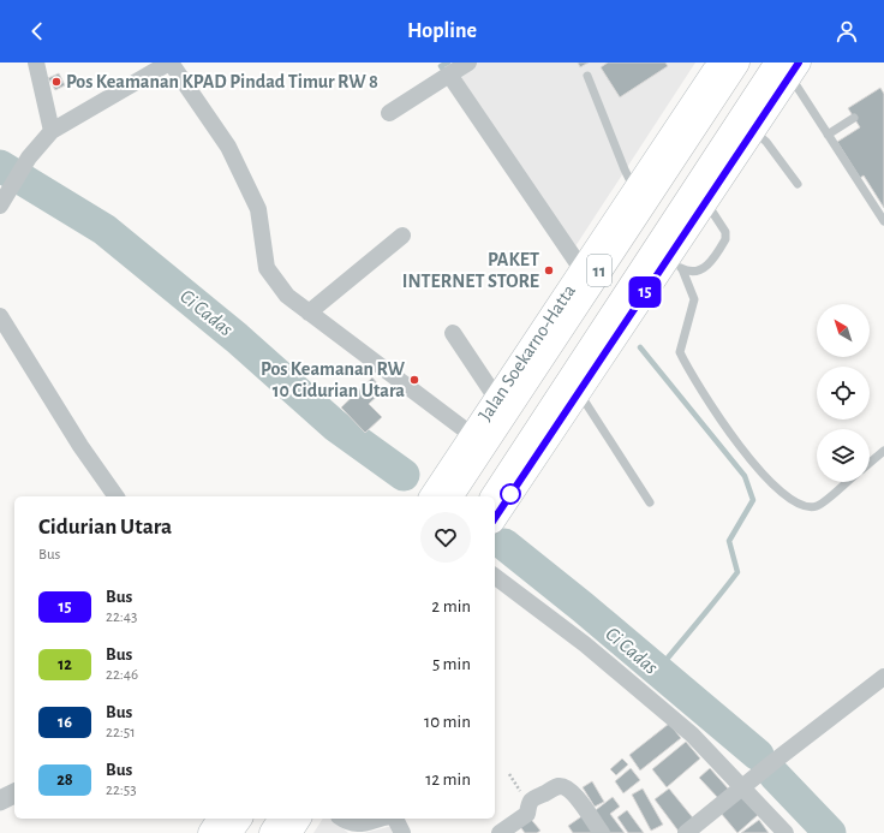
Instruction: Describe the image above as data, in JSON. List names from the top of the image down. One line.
{"streets":{"highway":["11","Jalan Soekarno-Hatta"]},"water":["Ci Cadas"],"places":["Pos Keamanan KPAD Pindad Timur RW 8","PAKET INTERNET STORE","Pos Keamanan RW 10 Cidurian Utara"],"lines":["bus line 15"],"north":"top left","page":{"header":"Hopline","on_map":"15","heading":["Cidurian Utara","Bus"],"list":[{"mark":"15","name":"Bus","note":"22:43","value":"2 min"},{"mark":"12","name":"Bus","note":"22:46","value":"5 min"},{"mark":"16","name":"Bus","note":"22:51","value":"10 min"},{"mark":"28","name":"Bus","note":"22:53","value":"12 min"}]}}
